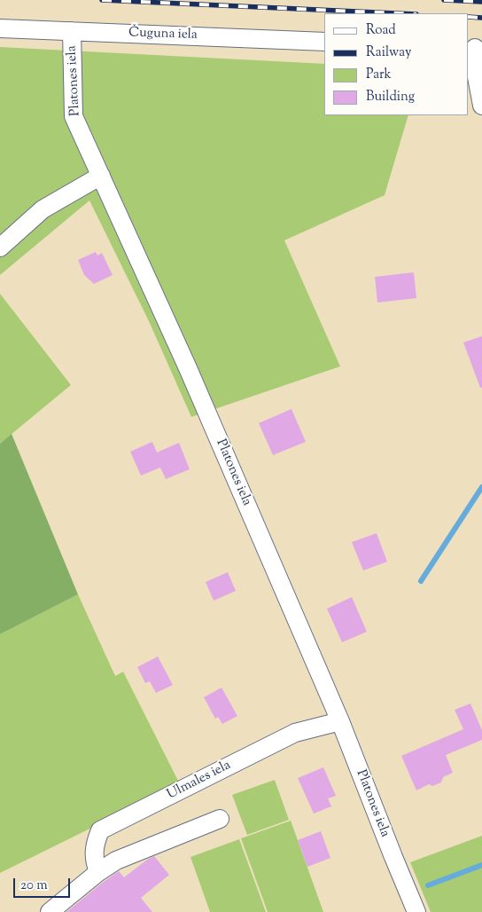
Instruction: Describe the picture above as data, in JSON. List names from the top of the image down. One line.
{"streets":{"street":["Čuguna iela","Platones iela","Ulmales iela"]},"crossings":[["Čuguna iela","Platones iela"],["Platones iela","Ulmales iela"]],"legend":["Road","Railway","Park","Building"],"scale_bar":"20 m"}
